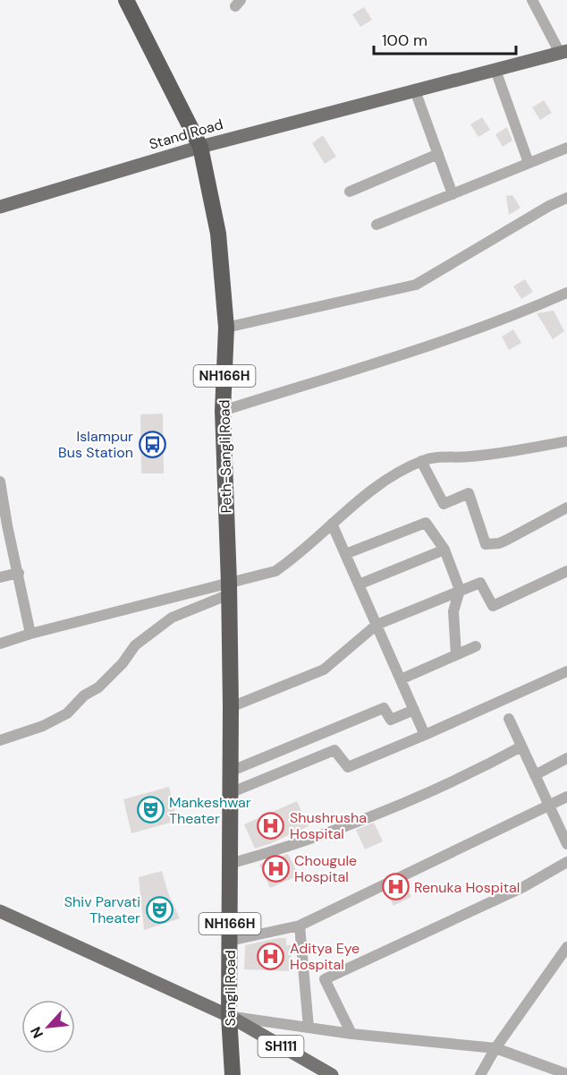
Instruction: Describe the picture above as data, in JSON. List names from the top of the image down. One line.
{"streets":{"highway":["NH166H","Peth-Sangli Road","Sangli Road"],"main road":["Stand Road","SH111"]},"crossings":[["Stand Road","Peth-Sangli Road"],["Peth-Sangli Road","Sangli Road"],["Sangli Road","SH111"]],"places":{"bus stop":["Islampur Bus Station"],"theatre":["Mankeshwar Theater","Shiv Parvati Theater"],"hospital":["Shushrusha Hospital","Chougule Hospital","Renuka Hospital","Aditya Eye Hospital"]},"scale_bar":"100 m","north":"bottom left"}
